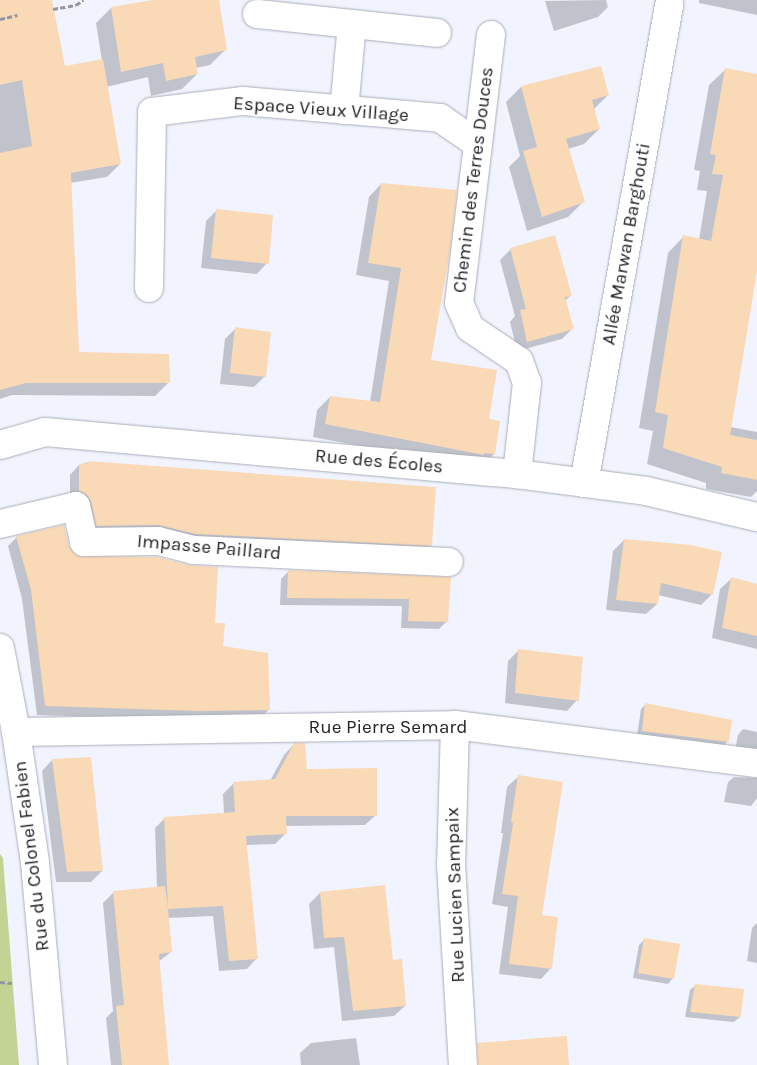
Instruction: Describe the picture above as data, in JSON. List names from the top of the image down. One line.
{"streets":{"street":["Espace Vieux Village","Chemin des Terres Douces","Allée Marwan Barghouti","Rue des Écoles","Impasse Paillard","Rue Pierre Semard","Rue du Colonel Fabien","Rue Lucien Sampaix"]},"crossings":[["Espace Vieux Village","Chemin des Terres Douces"],["Chemin des Terres Douces","Rue des Écoles"],["Allée Marwan Barghouti","Rue des Écoles"],["Rue Pierre Semard","Rue du Colonel Fabien"],["Rue Pierre Semard","Rue Lucien Sampaix"]]}
